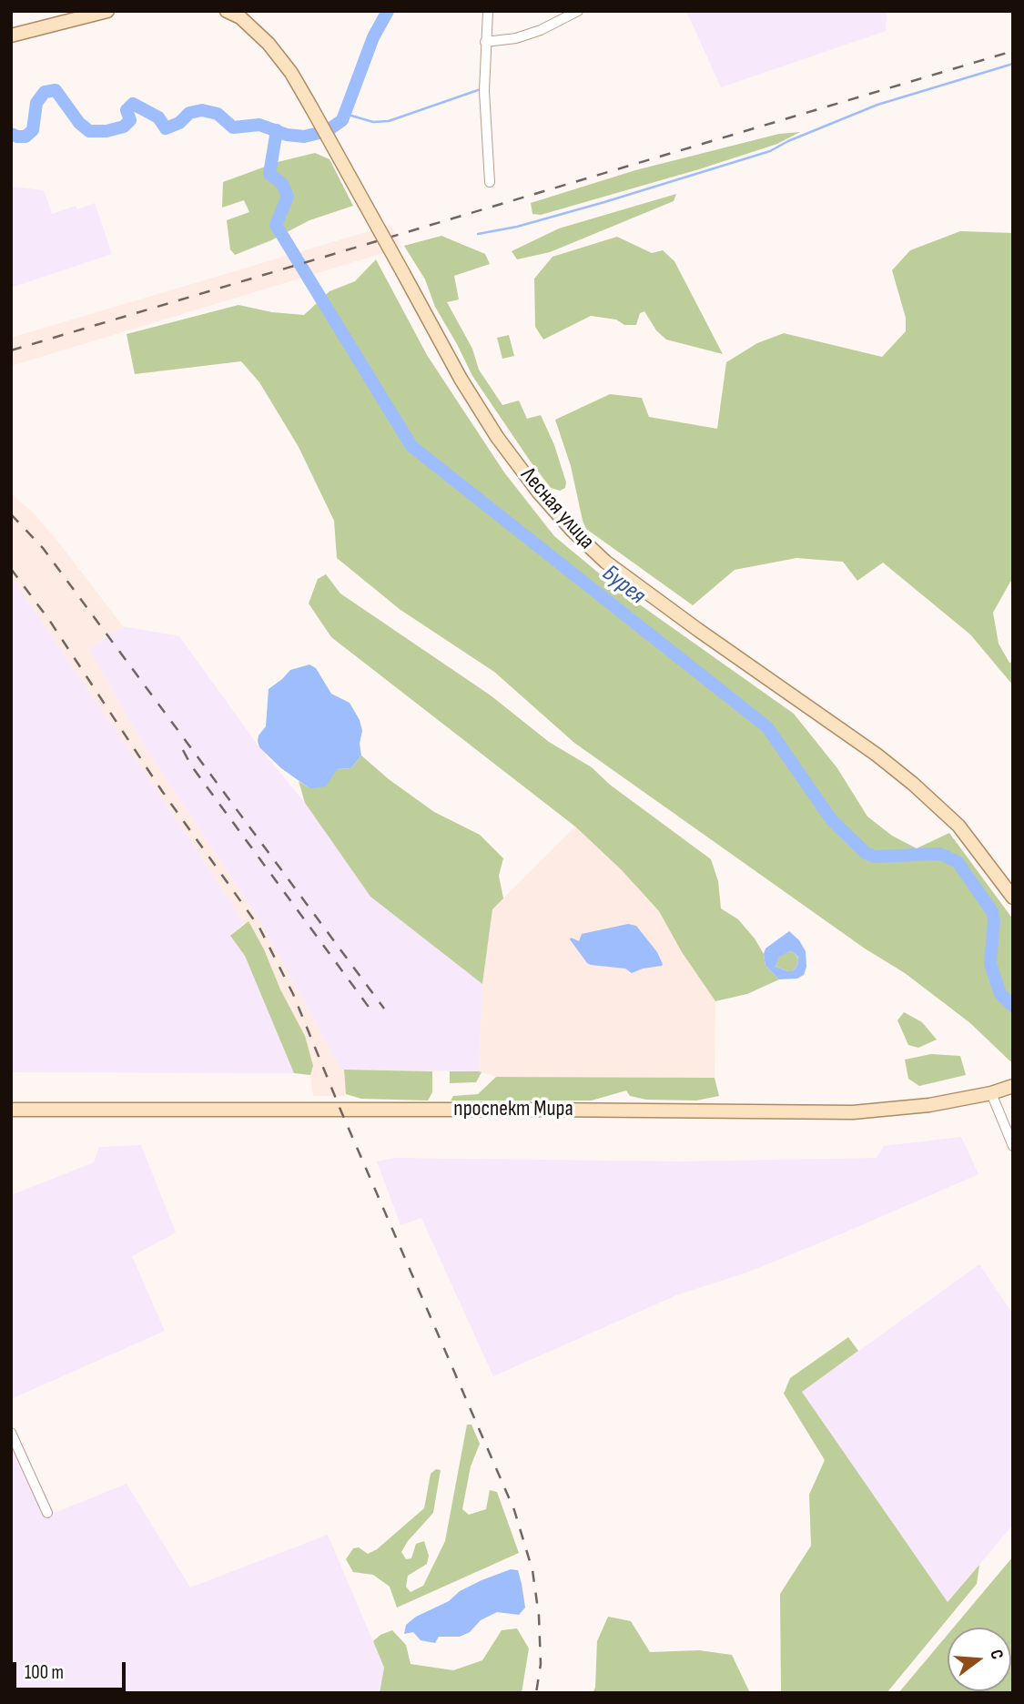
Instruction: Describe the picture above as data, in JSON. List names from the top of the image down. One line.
{"streets":{"main road":["Лесная улица","проспект Мира"]},"water":["Бурея"],"scale_bar":"100 m","north":"right"}
